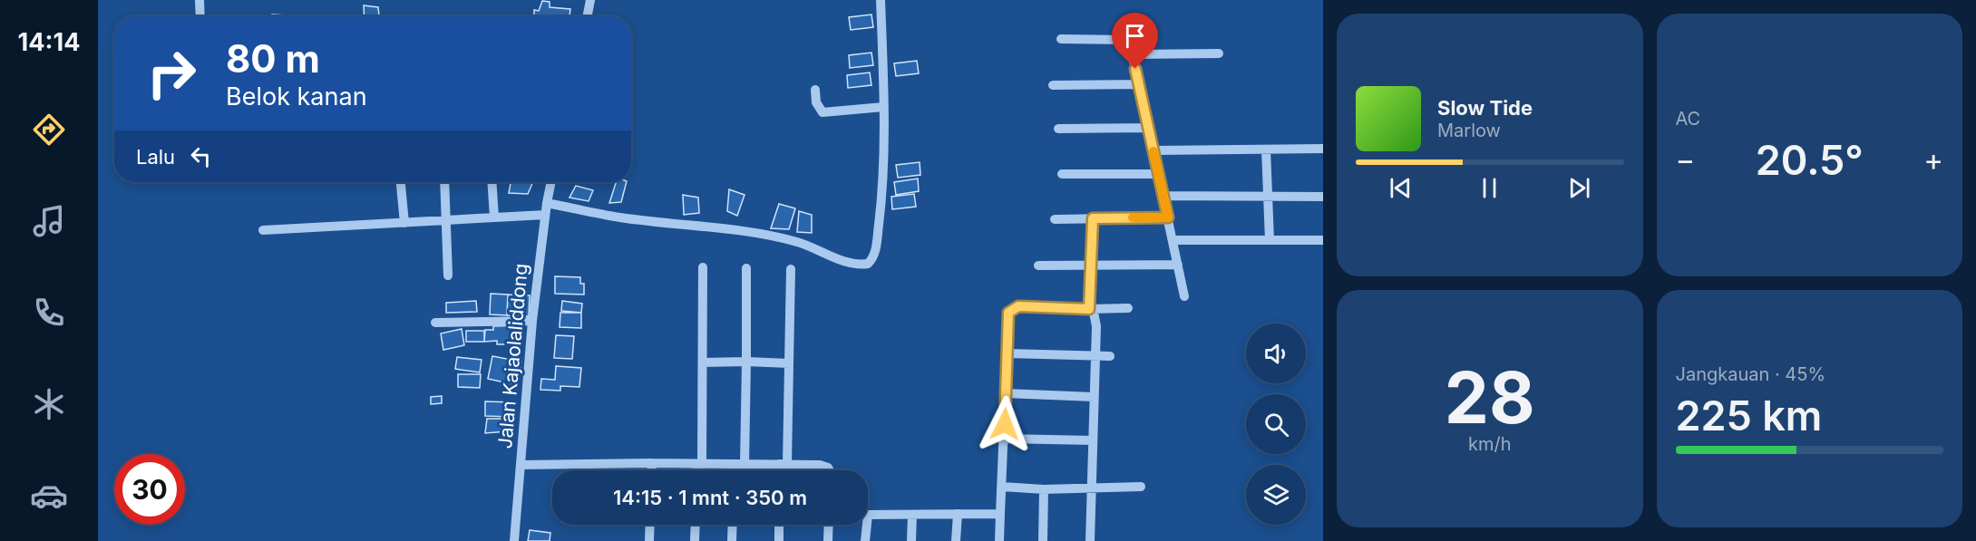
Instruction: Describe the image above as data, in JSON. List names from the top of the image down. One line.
{"streets":{"street":["Jalan Kajaolaliddong"]},"page":{"tabs":"14:14","tile":["AC",["28","km/h"],["Jangkauan · 45%","225 km"]],"turn":["80 m","Belok kanan"],"song":["Slow Tide","Marlow"],"then":"Lalu","heat":["−","20.5°","+"],"limit":"30","trip":"14:15 · 1 mnt · 350 m"}}
